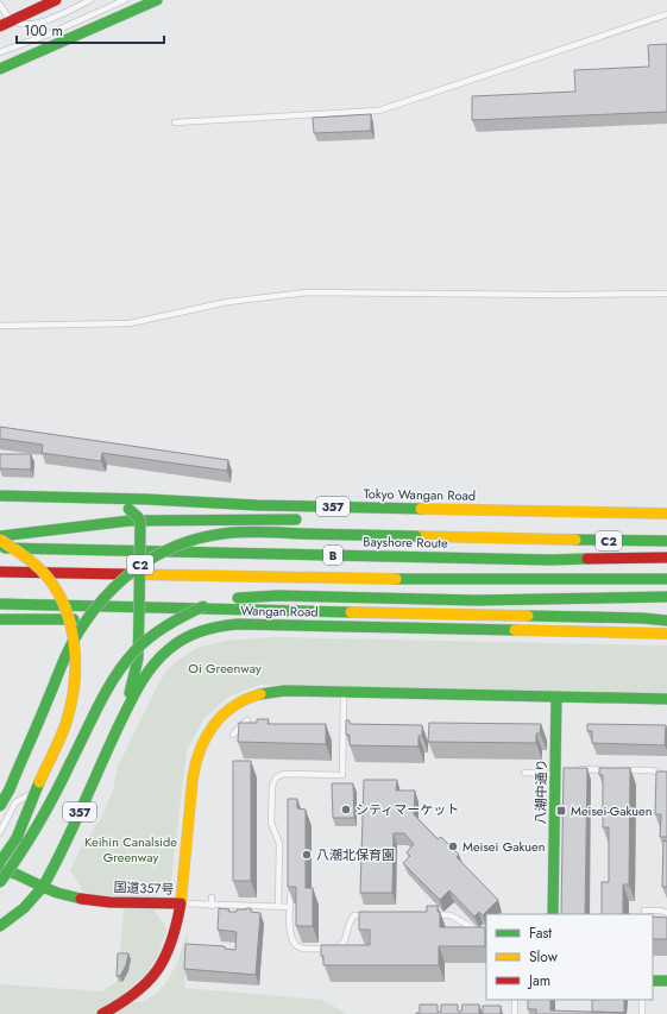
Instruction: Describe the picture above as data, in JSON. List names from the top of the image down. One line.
{"streets":{"main road":["Tokyo Wangan Road","357","C2","Bayshore Route","B","Wangan Road","八潮中通り","国道357号"]},"crossings":[["357","Wangan Road"],["Wangan Road","国道357号"]],"parks":["Oi Greenway","Keihin Canalside Greenway"],"places":{"other":["シティマーケット","Meisei Gakuen","八潮北保育園"],"transit":["Meisei-Gakuen"]},"legend":["Fast","Slow","Jam"],"scale_bar":"100 m"}
